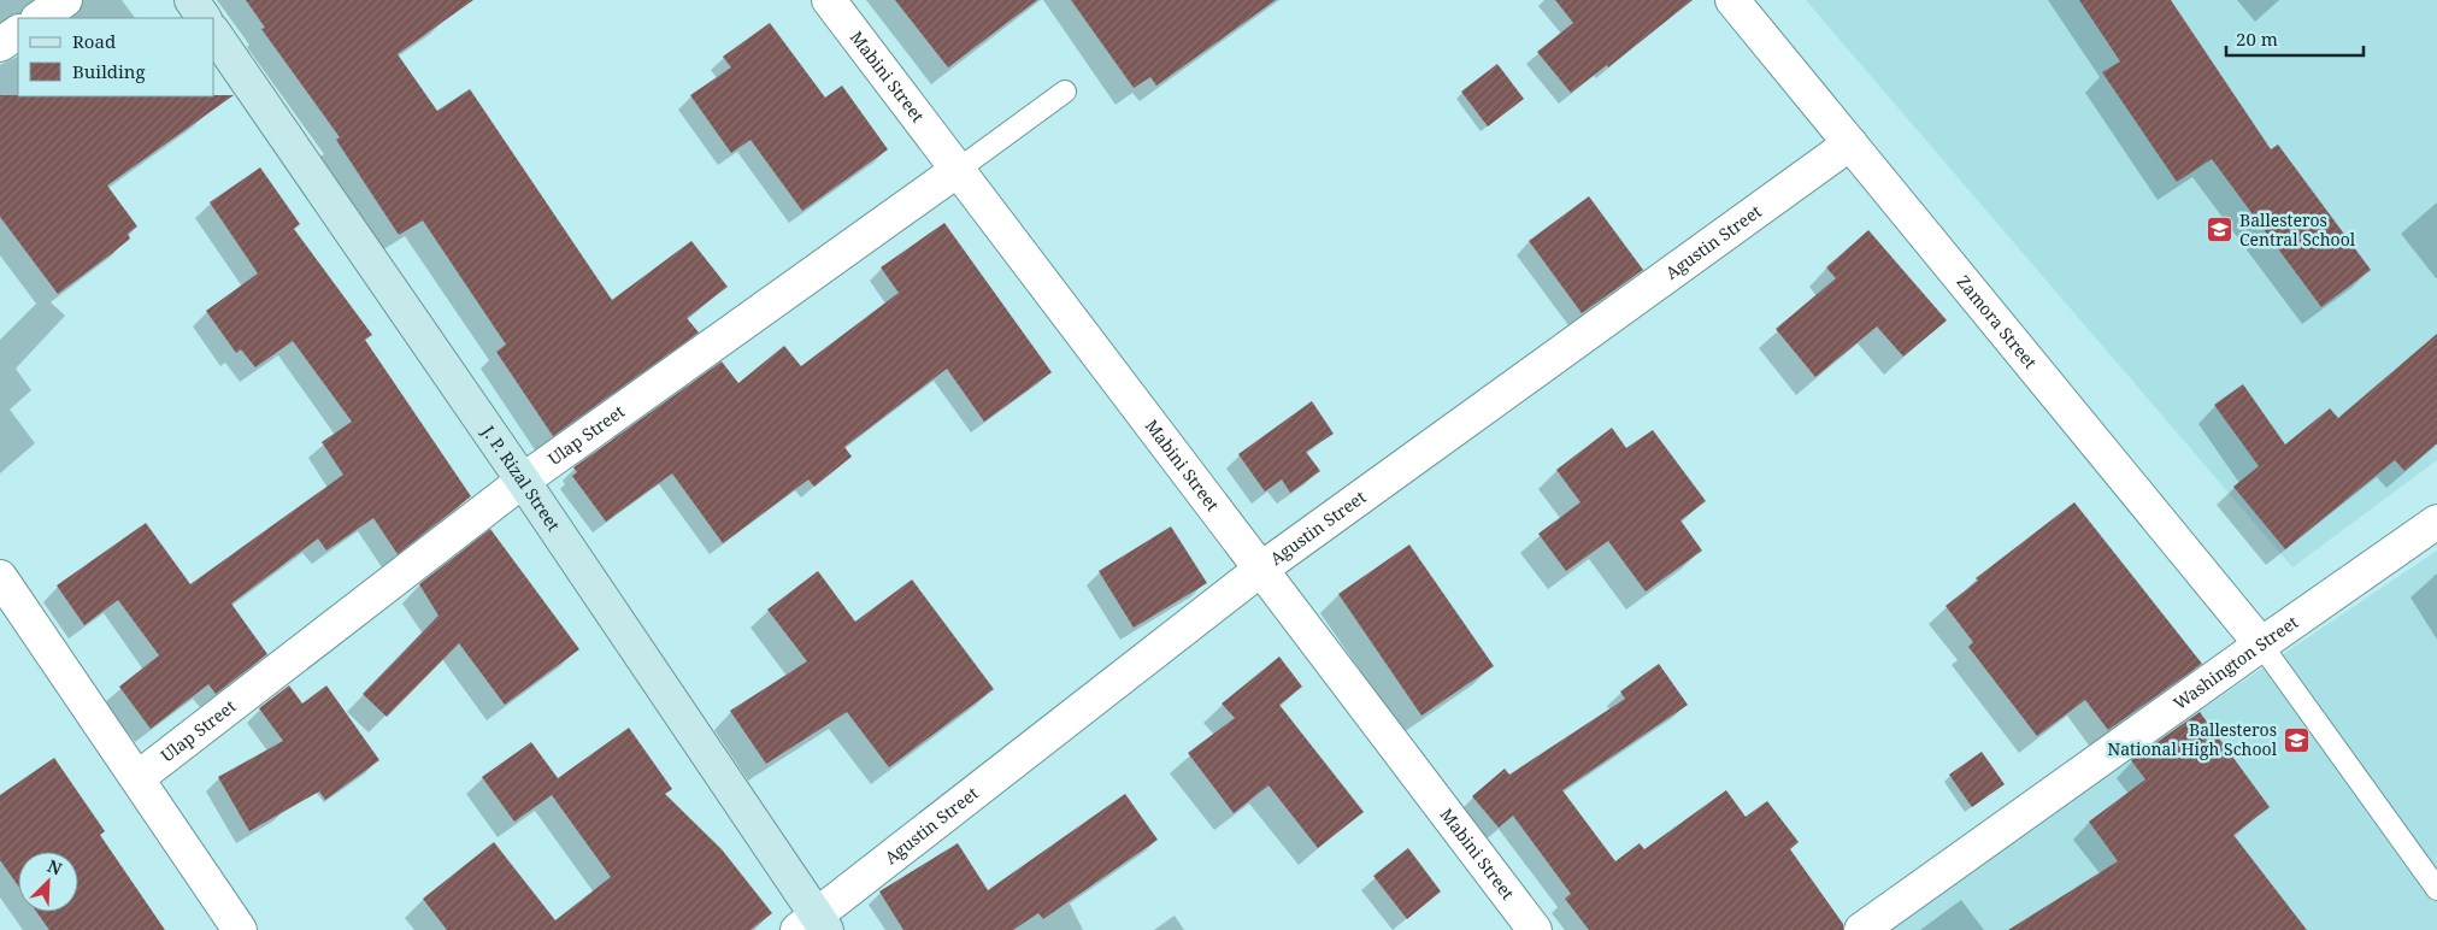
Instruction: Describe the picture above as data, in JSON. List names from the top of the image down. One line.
{"streets":{"main road":["J. P. Rizal Street"],"street":["Mabini Street","Agustin Street","Zamora Street","Ulap Street","Washington Street"]},"crossings":[["Mabini Street","Agustin Street"],["Mabini Street","Ulap Street"],["Agustin Street","Zamora Street"],["Agustin Street","J. P. Rizal Street"],["Zamora Street","Washington Street"],["Ulap Street","J. P. Rizal Street"]],"places":{"school or university":["Ballesteros Central School","Ballesteros National High School"]},"legend":["Road","Building"],"scale_bar":"20 m","north":"top right"}
